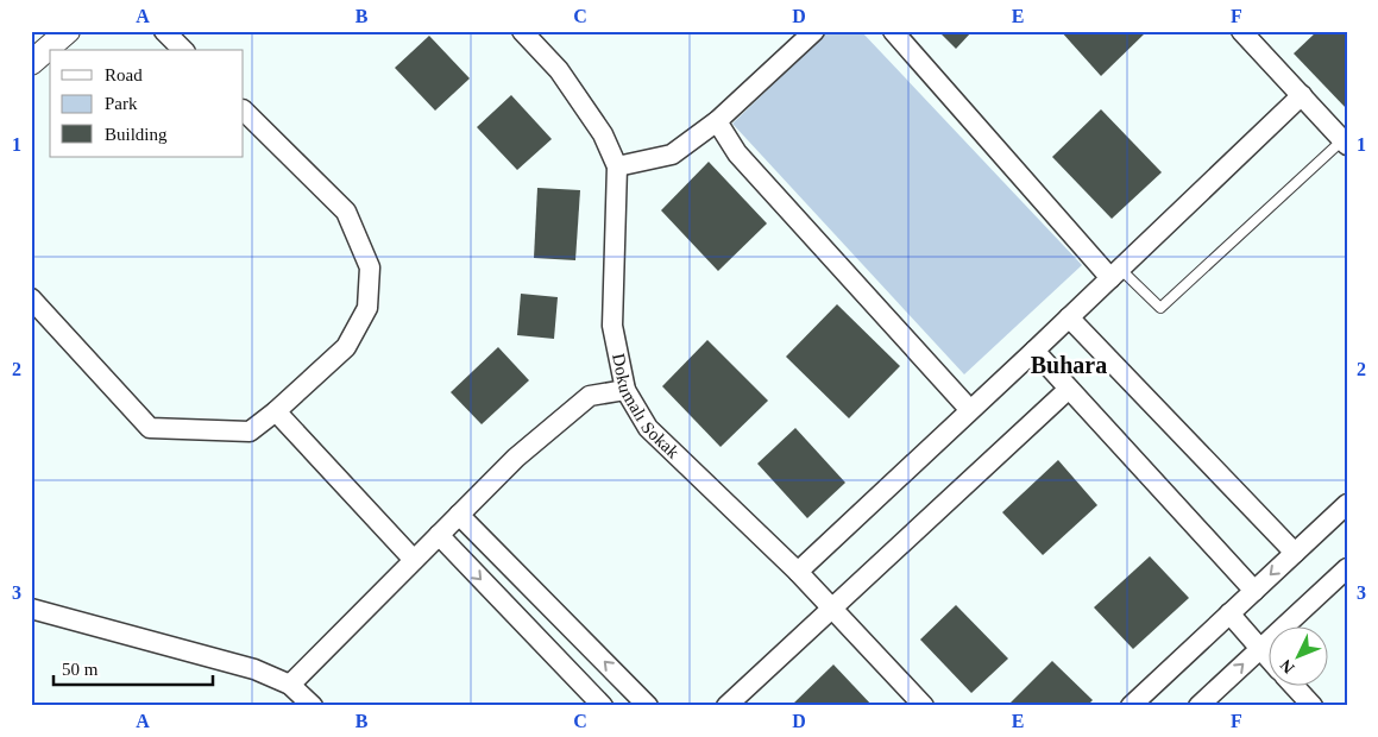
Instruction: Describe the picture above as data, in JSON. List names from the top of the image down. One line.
{"streets":{"street":["Dokumalı Sokak"]},"districts":["Buhara"],"legend":["Road","Park","Building"],"scale_bar":"50 m","north":"bottom left","grid":{"columns":["A","B","C","D","E","F"],"rows":["1","2","3"]}}
